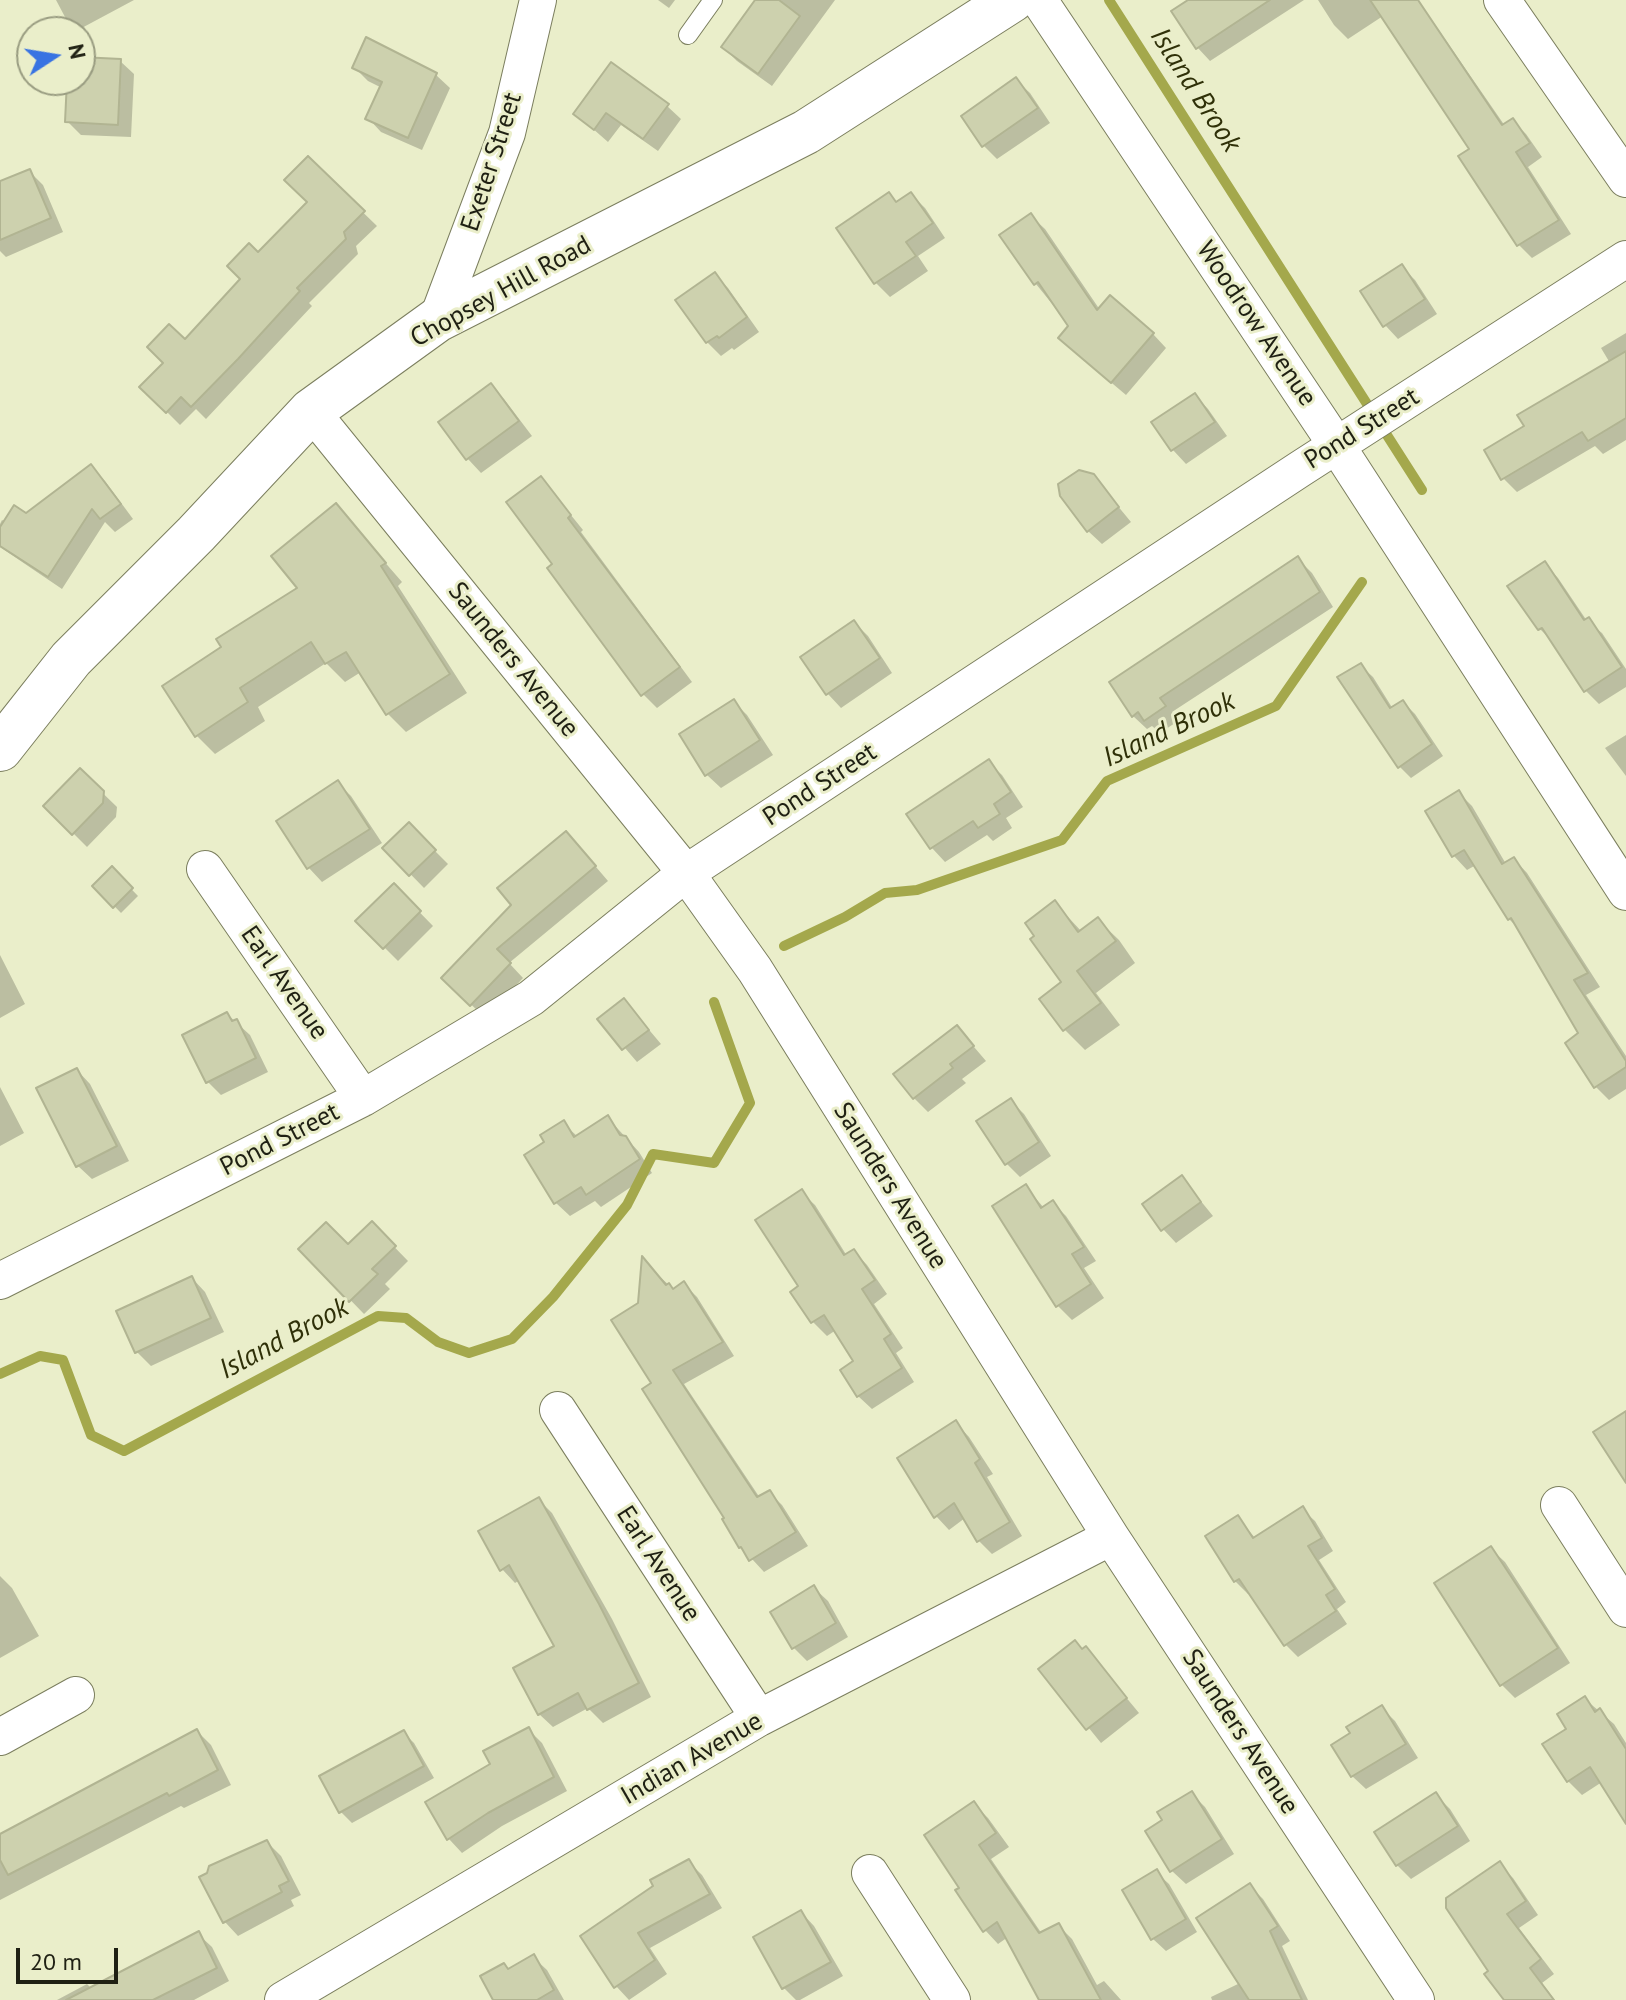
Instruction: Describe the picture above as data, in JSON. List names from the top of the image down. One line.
{"streets":{"street":["Exeter Street","Chopsey Hill Road","Woodrow Avenue","Pond Street","Saunders Avenue","Earl Avenue","Indian Avenue"]},"crossings":[["Exeter Street","Chopsey Hill Road"],["Chopsey Hill Road","Saunders Avenue"],["Woodrow Avenue","Pond Street"],["Pond Street","Saunders Avenue"],["Pond Street","Earl Avenue"],["Saunders Avenue","Indian Avenue"],["Earl Avenue","Indian Avenue"]],"water":["Island Brook"],"scale_bar":"20 m","north":"right"}
